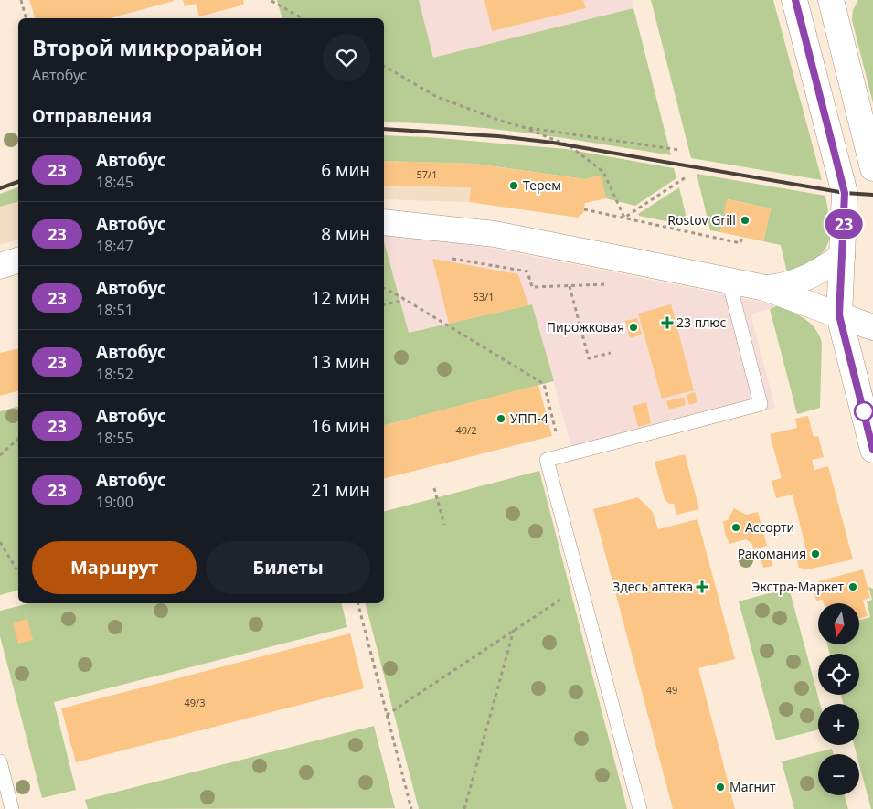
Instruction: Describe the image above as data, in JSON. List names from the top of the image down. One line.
{"places":{"other":["Терем","Rostov Grill","Пирожковая","УПП-4","Ассорти","Ракомания","Экстра-Маркет","Магнит"],"health":["23 плюс","Здесь аптека"]},"lines":["bus line 23"],"house_numbers":["57/1","53/1","49/2","49","49/3"],"north":"bottom","page":{"on_map":"23","heading":[["Второй микрорайон","Автобус"],"Отправления"],"list":[{"mark":"23","name":"Автобус","note":"18:45","value":"6 мин"},{"mark":"23","name":"Автобус","note":"18:47","value":"8 мин"},{"mark":"23","name":"Автобус","note":"18:51","value":"12 мин"},{"mark":"23","name":"Автобус","note":"18:52","value":"13 мин"},{"mark":"23","name":"Автобус","note":"18:55","value":"16 мин"},{"mark":"23","name":"Автобус","note":"19:00","value":"21 мин"}],"buttons":["Маршрут","Билеты"],"map_buttons":["+","−"]}}
